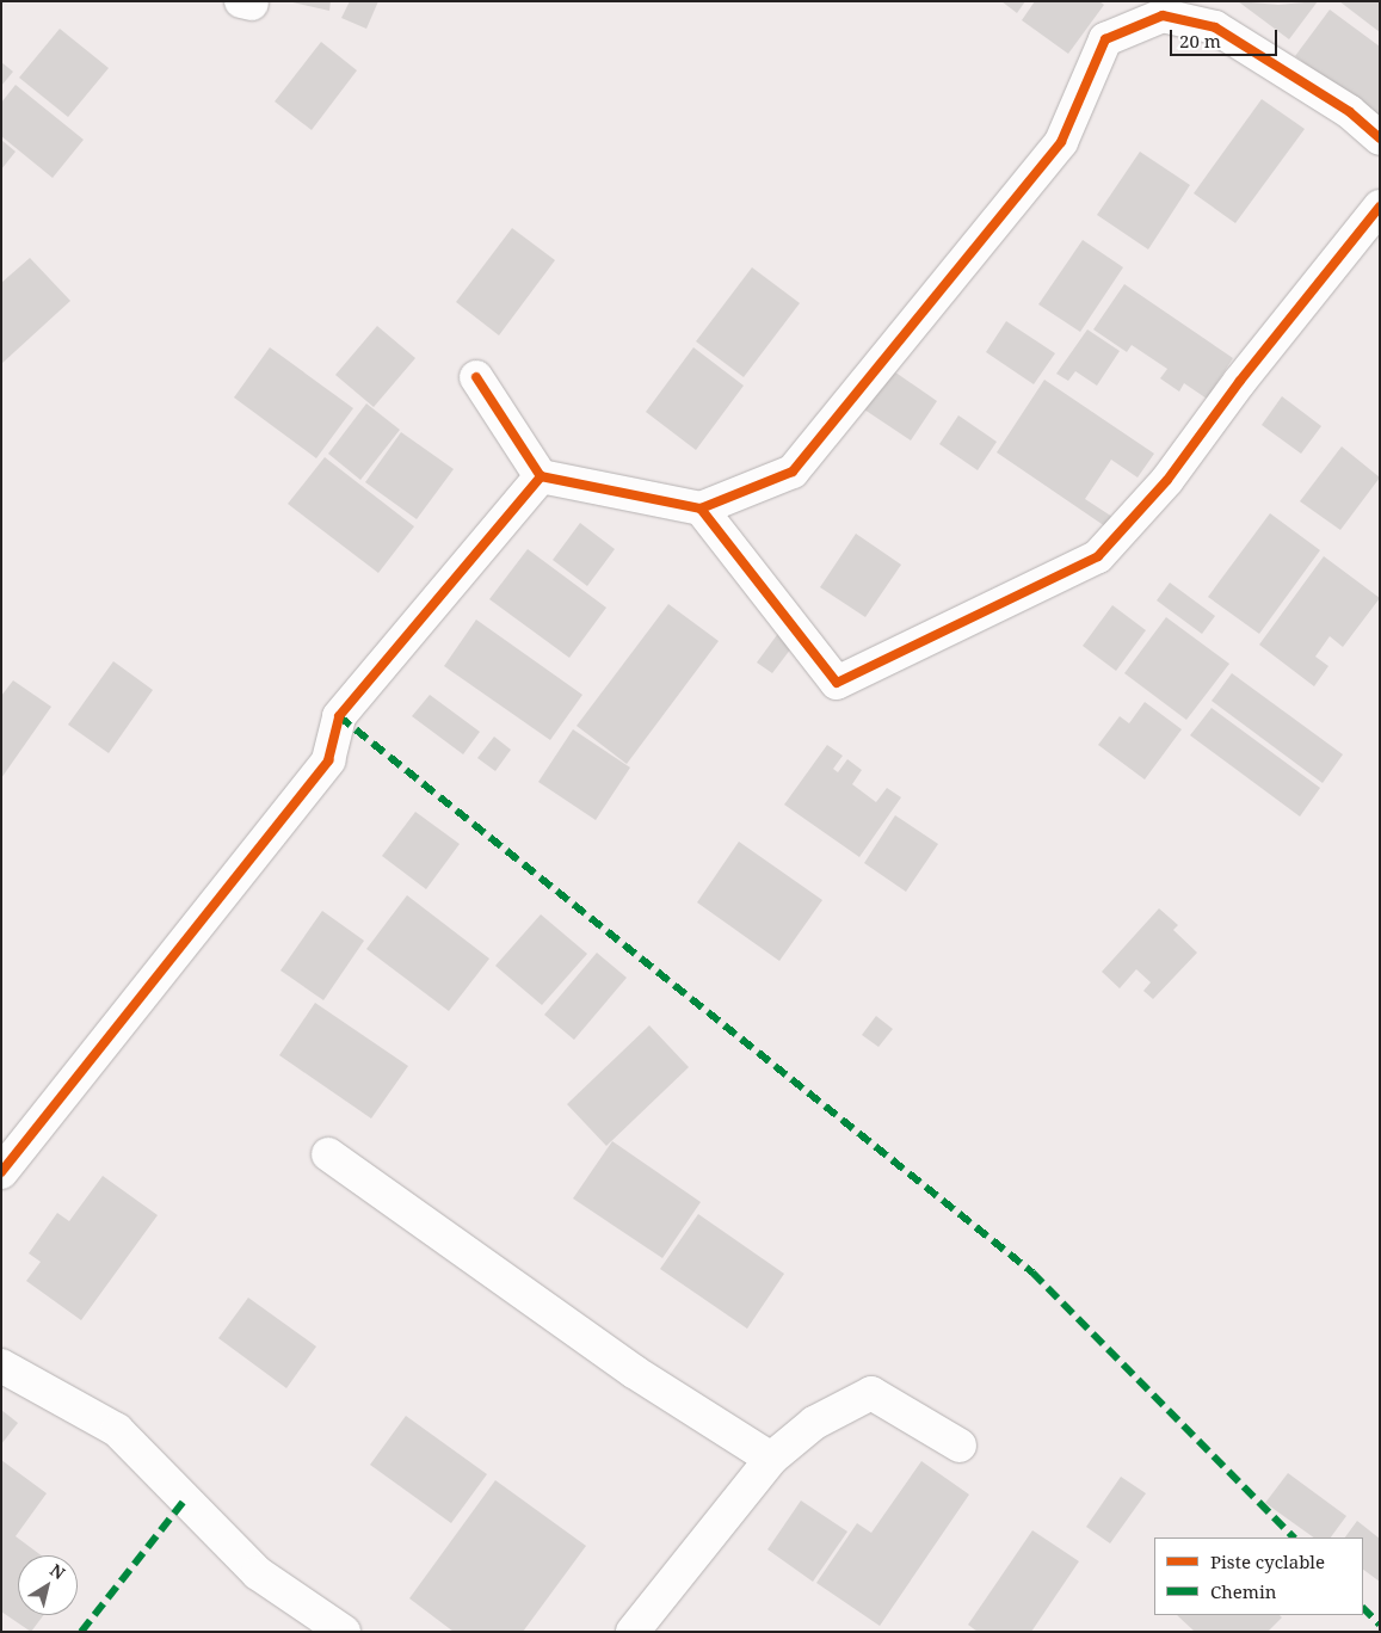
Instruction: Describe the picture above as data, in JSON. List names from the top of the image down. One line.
{"legend":["Piste cyclable","Chemin"],"scale_bar":"20 m","north":"top right"}
